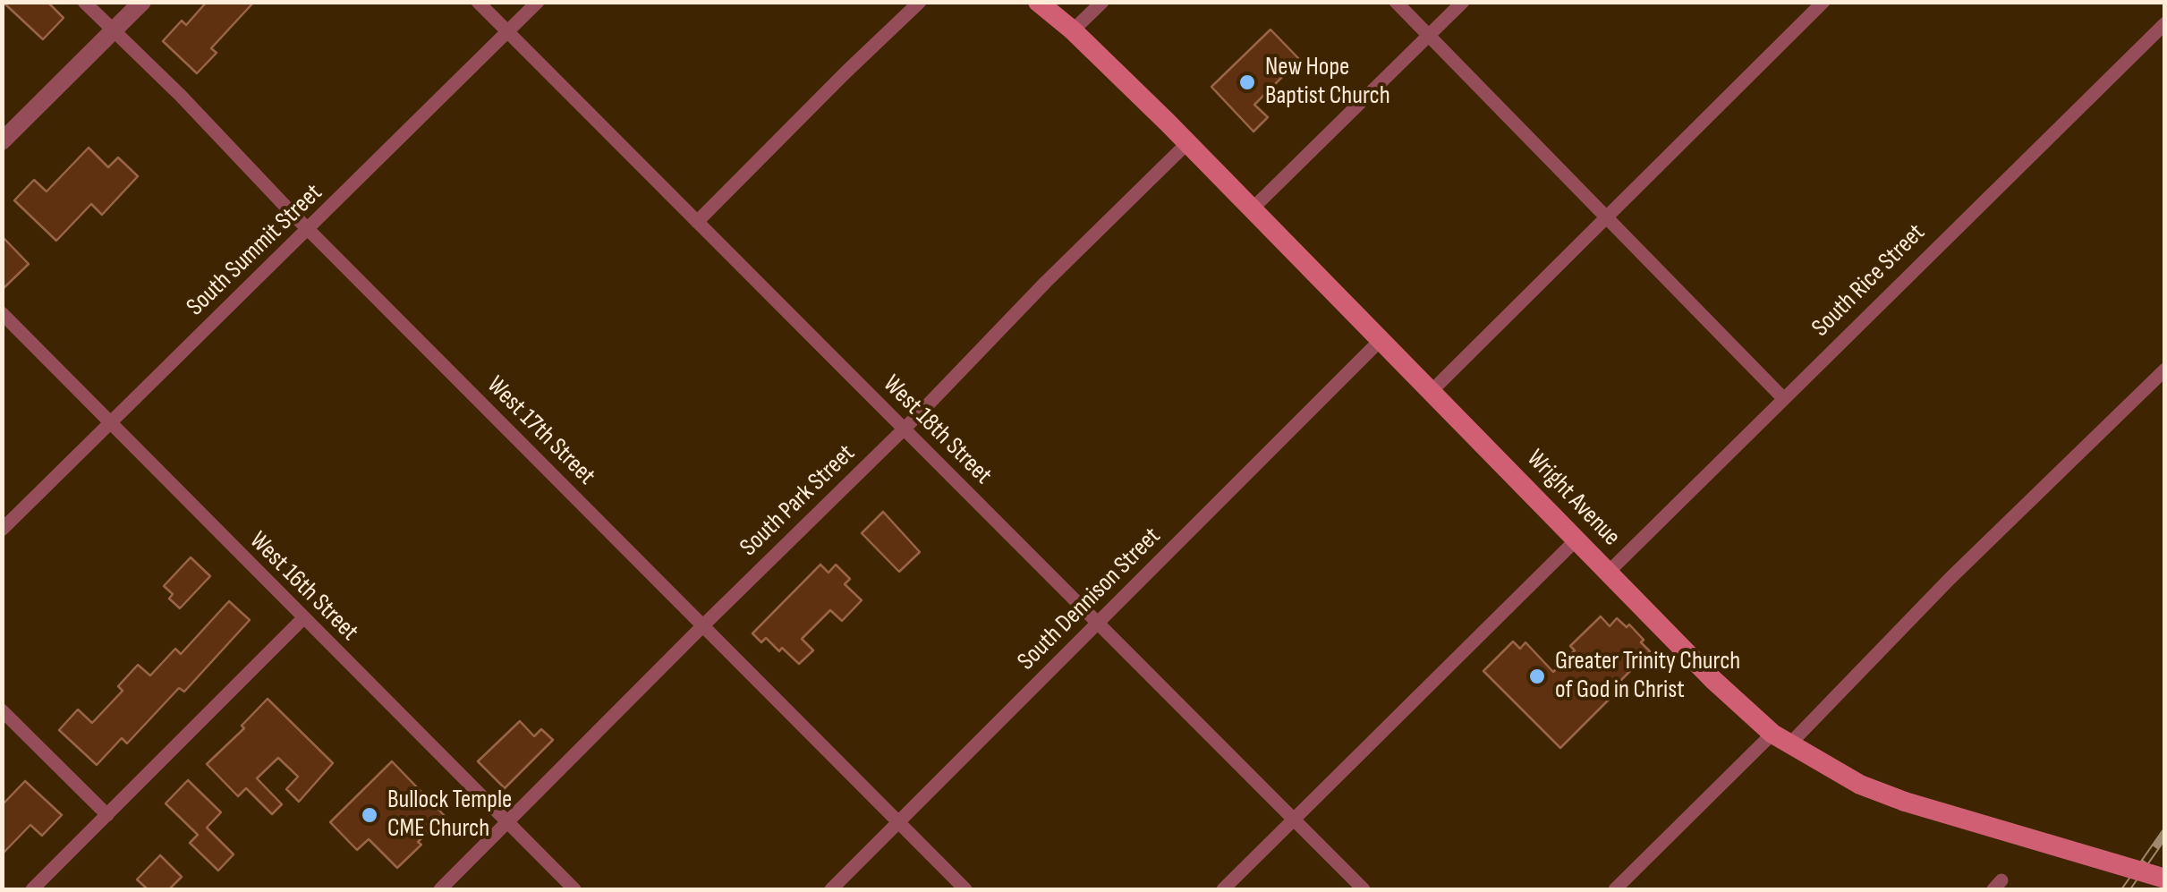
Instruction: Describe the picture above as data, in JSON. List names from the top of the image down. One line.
{"streets":{"main road":["Wright Avenue"],"street":["South Summit Street","South Rice Street","West 18th Street","West 17th Street","South Park Street","West 16th Street","South Dennison Street"]},"crossings":[["South Summit Street","West 18th Street"],["South Summit Street","West 17th Street"],["South Summit Street","West 16th Street"],["South Rice Street","Wright Avenue"],["West 18th Street","South Park Street"],["West 18th Street","South Dennison Street"],["West 17th Street","South Park Street"],["West 17th Street","South Dennison Street"],["Wright Avenue","South Park Street"],["Wright Avenue","South Dennison Street"],["South Park Street","West 16th Street"]],"places":["New Hope Baptist Church","Greater Trinity Church of God in Christ","Bullock Temple CME Church"]}
